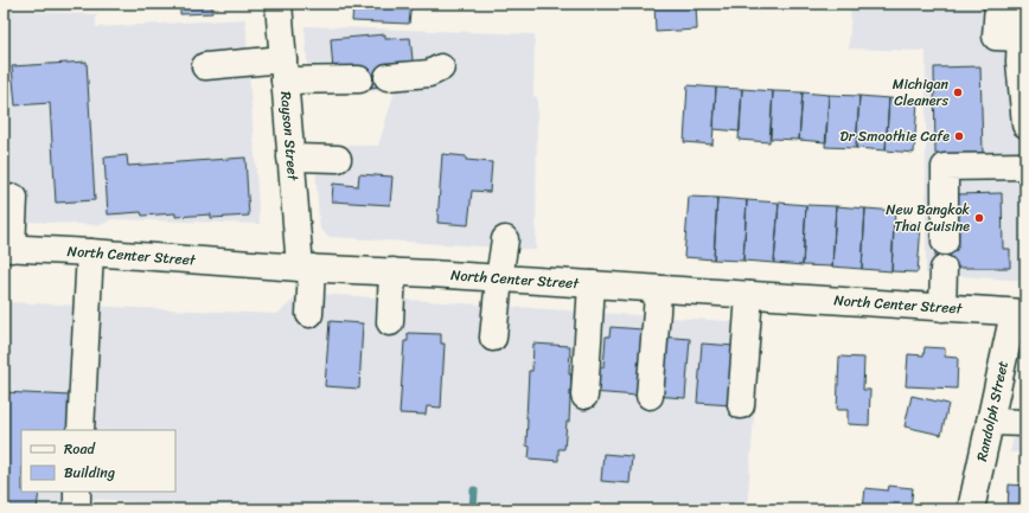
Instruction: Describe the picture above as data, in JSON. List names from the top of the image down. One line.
{"streets":{"main road":["Rayson Street","North Center Street","Randolph Street"]},"crossings":[["Rayson Street","North Center Street"],["North Center Street","Randolph Street"]],"places":["Michigan Cleaners","Dr Smoothie Cafe","New Bangkok Thai Cuisine"],"legend":["Road","Building"]}
